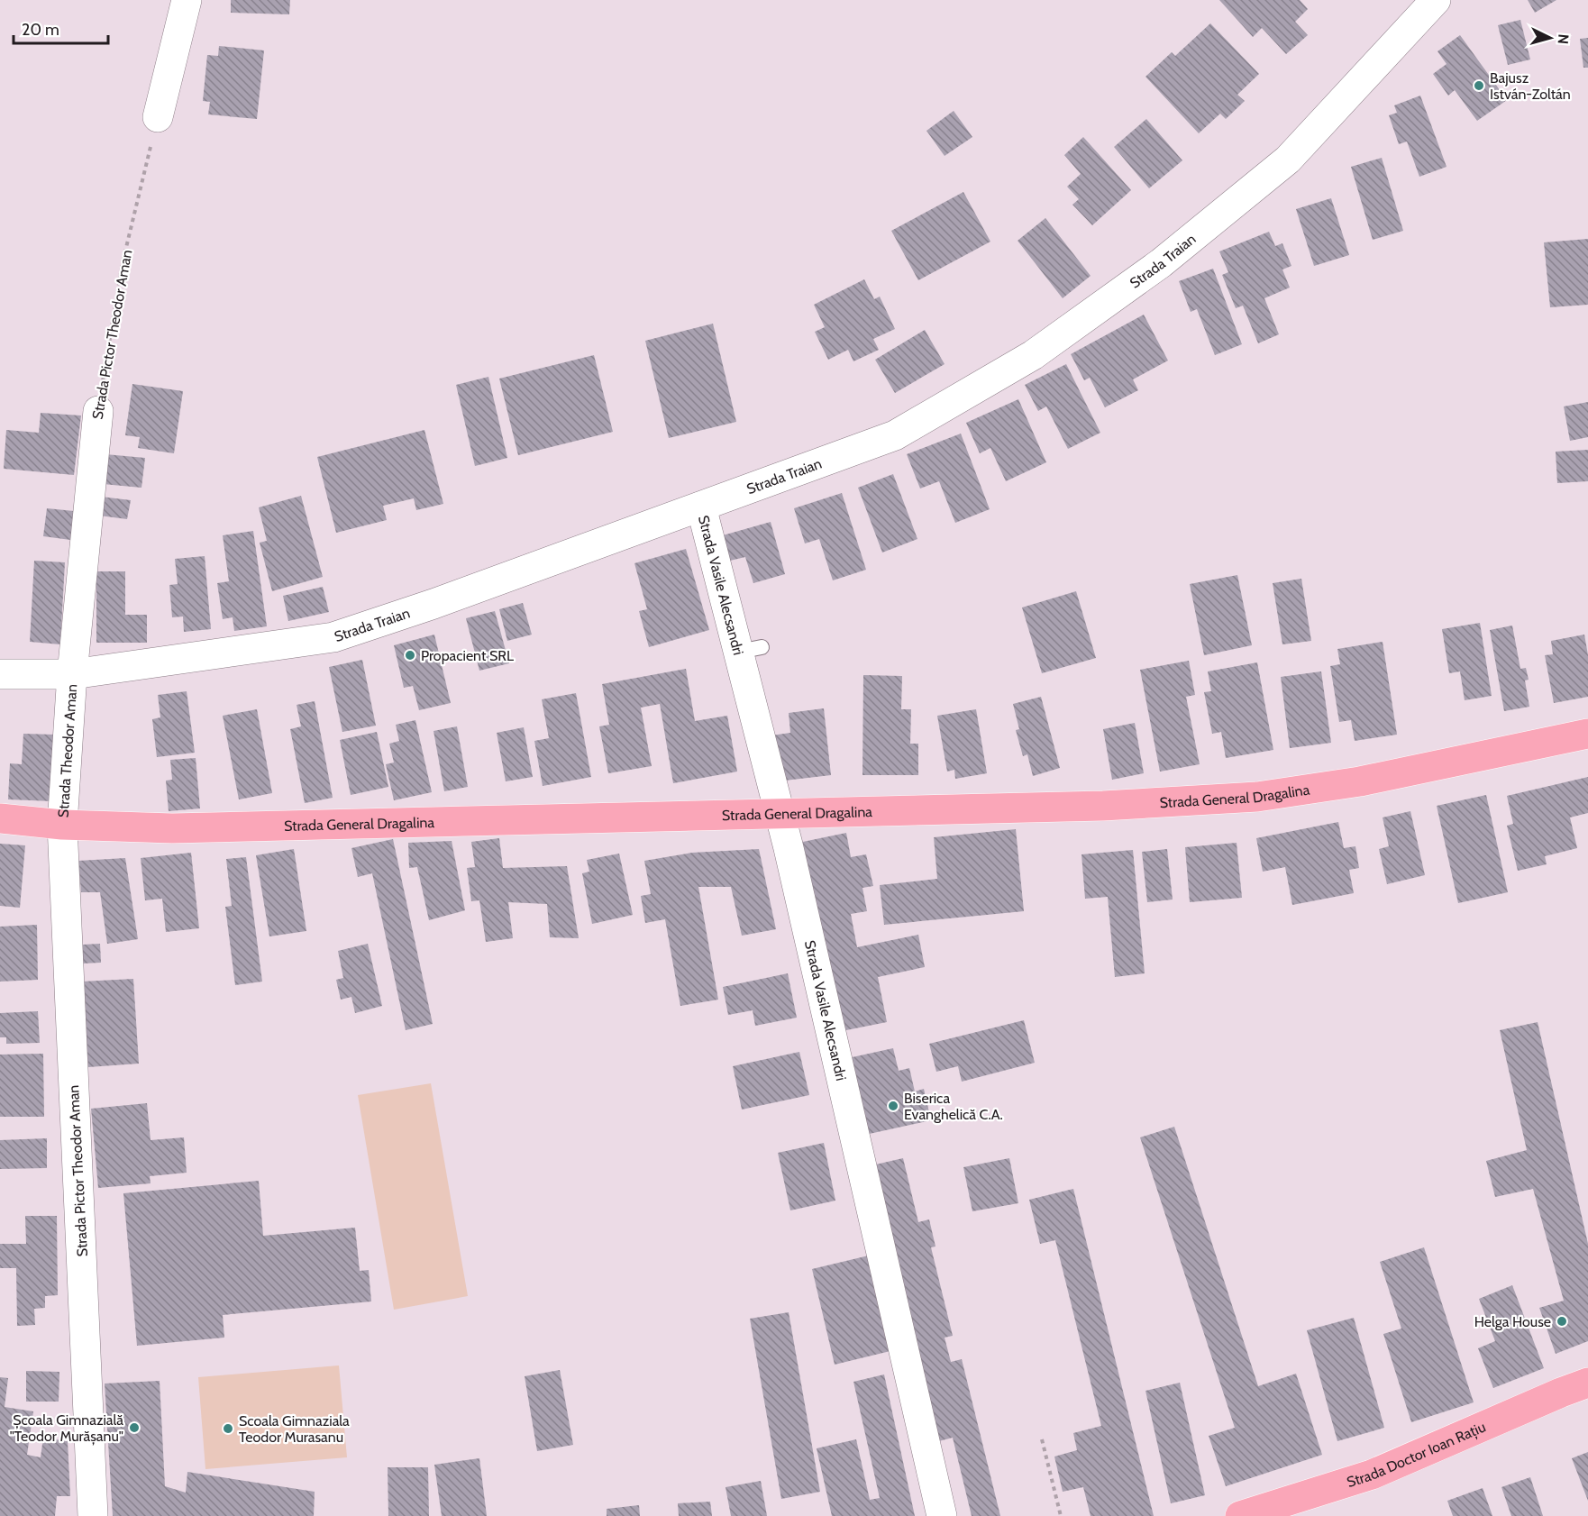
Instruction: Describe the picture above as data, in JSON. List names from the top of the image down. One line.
{"streets":{"main road":["Strada General Dragalina","Strada Doctor Ioan Rațiu"],"street":["Strada Traian","Strada Pictor Theodor Aman","Strada Vasile Alecsandri","Strada Theodor Aman"]},"crossings":[["Strada Traian","Strada Pictor Theodor Aman"],["Strada Traian","Strada Vasile Alecsandri"],["Strada Traian","Strada Theodor Aman"],["Strada Pictor Theodor Aman","Strada Theodor Aman"],["Strada Pictor Theodor Aman","Strada General Dragalina"],["Strada Vasile Alecsandri","Strada General Dragalina"],["Strada Theodor Aman","Strada General Dragalina"]],"places":["Bajusz István-Zoltán","Propacient SRL","Biserica Evanghelică C.A.","Helga House","Școala Gimnazială \"Teodor Murășanu\"","Scoala Gimnaziala Teodor Murasanu"],"scale_bar":"20 m","north":"right"}
